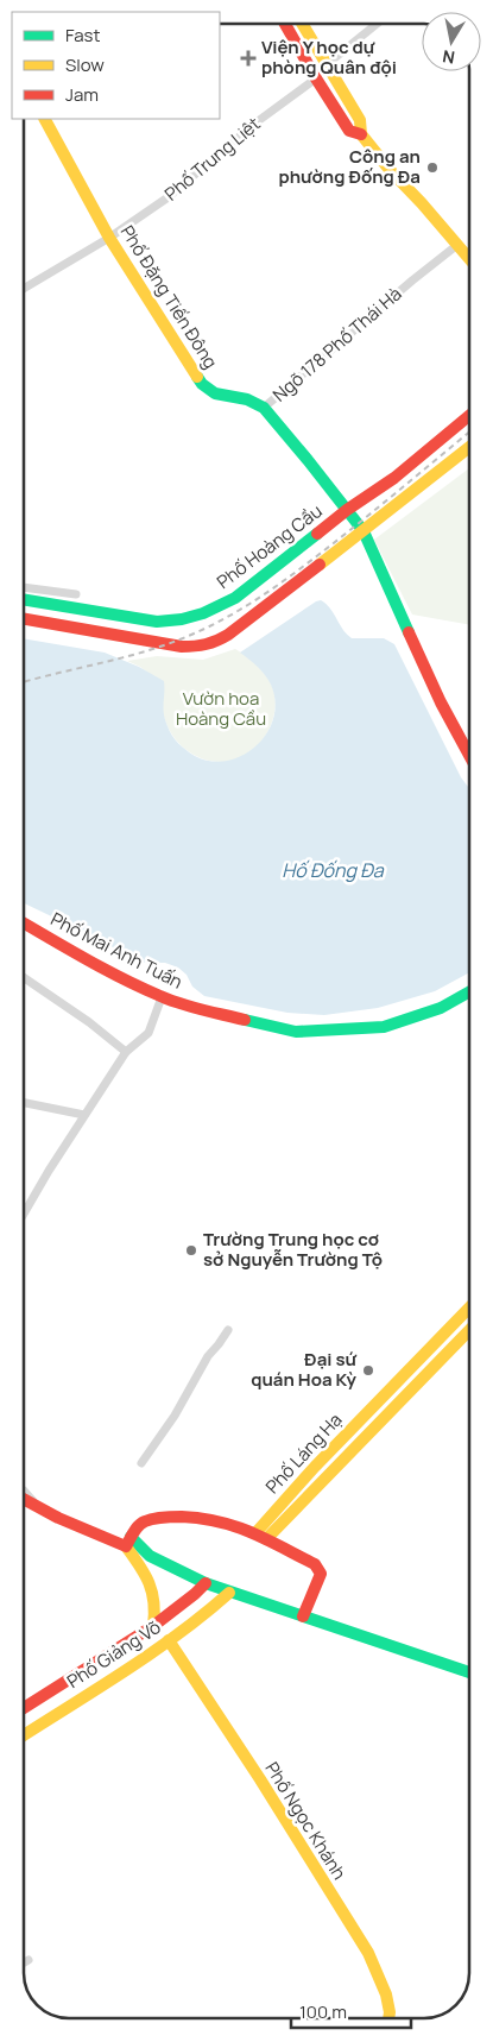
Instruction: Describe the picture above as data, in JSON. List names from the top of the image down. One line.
{"streets":{"main road":["Phố Đặng Tiến Đông","Phố Hoàng Cầu","Phố Mai Anh Tuấn","Phố Láng Hạ","Phố Giảng Võ","Phố Ngọc Khánh"],"street":["Phố Trung Liệt","Ngõ 178 Phố Thái Hà"]},"crossings":[["Phố Trung Liệt","Phố Đặng Tiến Đông"],["Phố Đặng Tiến Đông","Ngõ 178 Phố Thái Hà"],["Phố Đặng Tiến Đông","Phố Hoàng Cầu"],["Phố Giảng Võ","Phố Ngọc Khánh"]],"water":["Hố Đống Đa"],"parks":["Vườn hoa Hoàng Cầu"],"places":{"health":["Viện Y học dự phòng Quân đội"],"other":["Công an phường Đống Đa","Trường Trung học cơ sở Nguyễn Trường Tộ","Đại sứ quán Hoa Kỳ"]},"legend":["Fast","Slow","Jam"],"scale_bar":"100 m","north":"bottom"}
